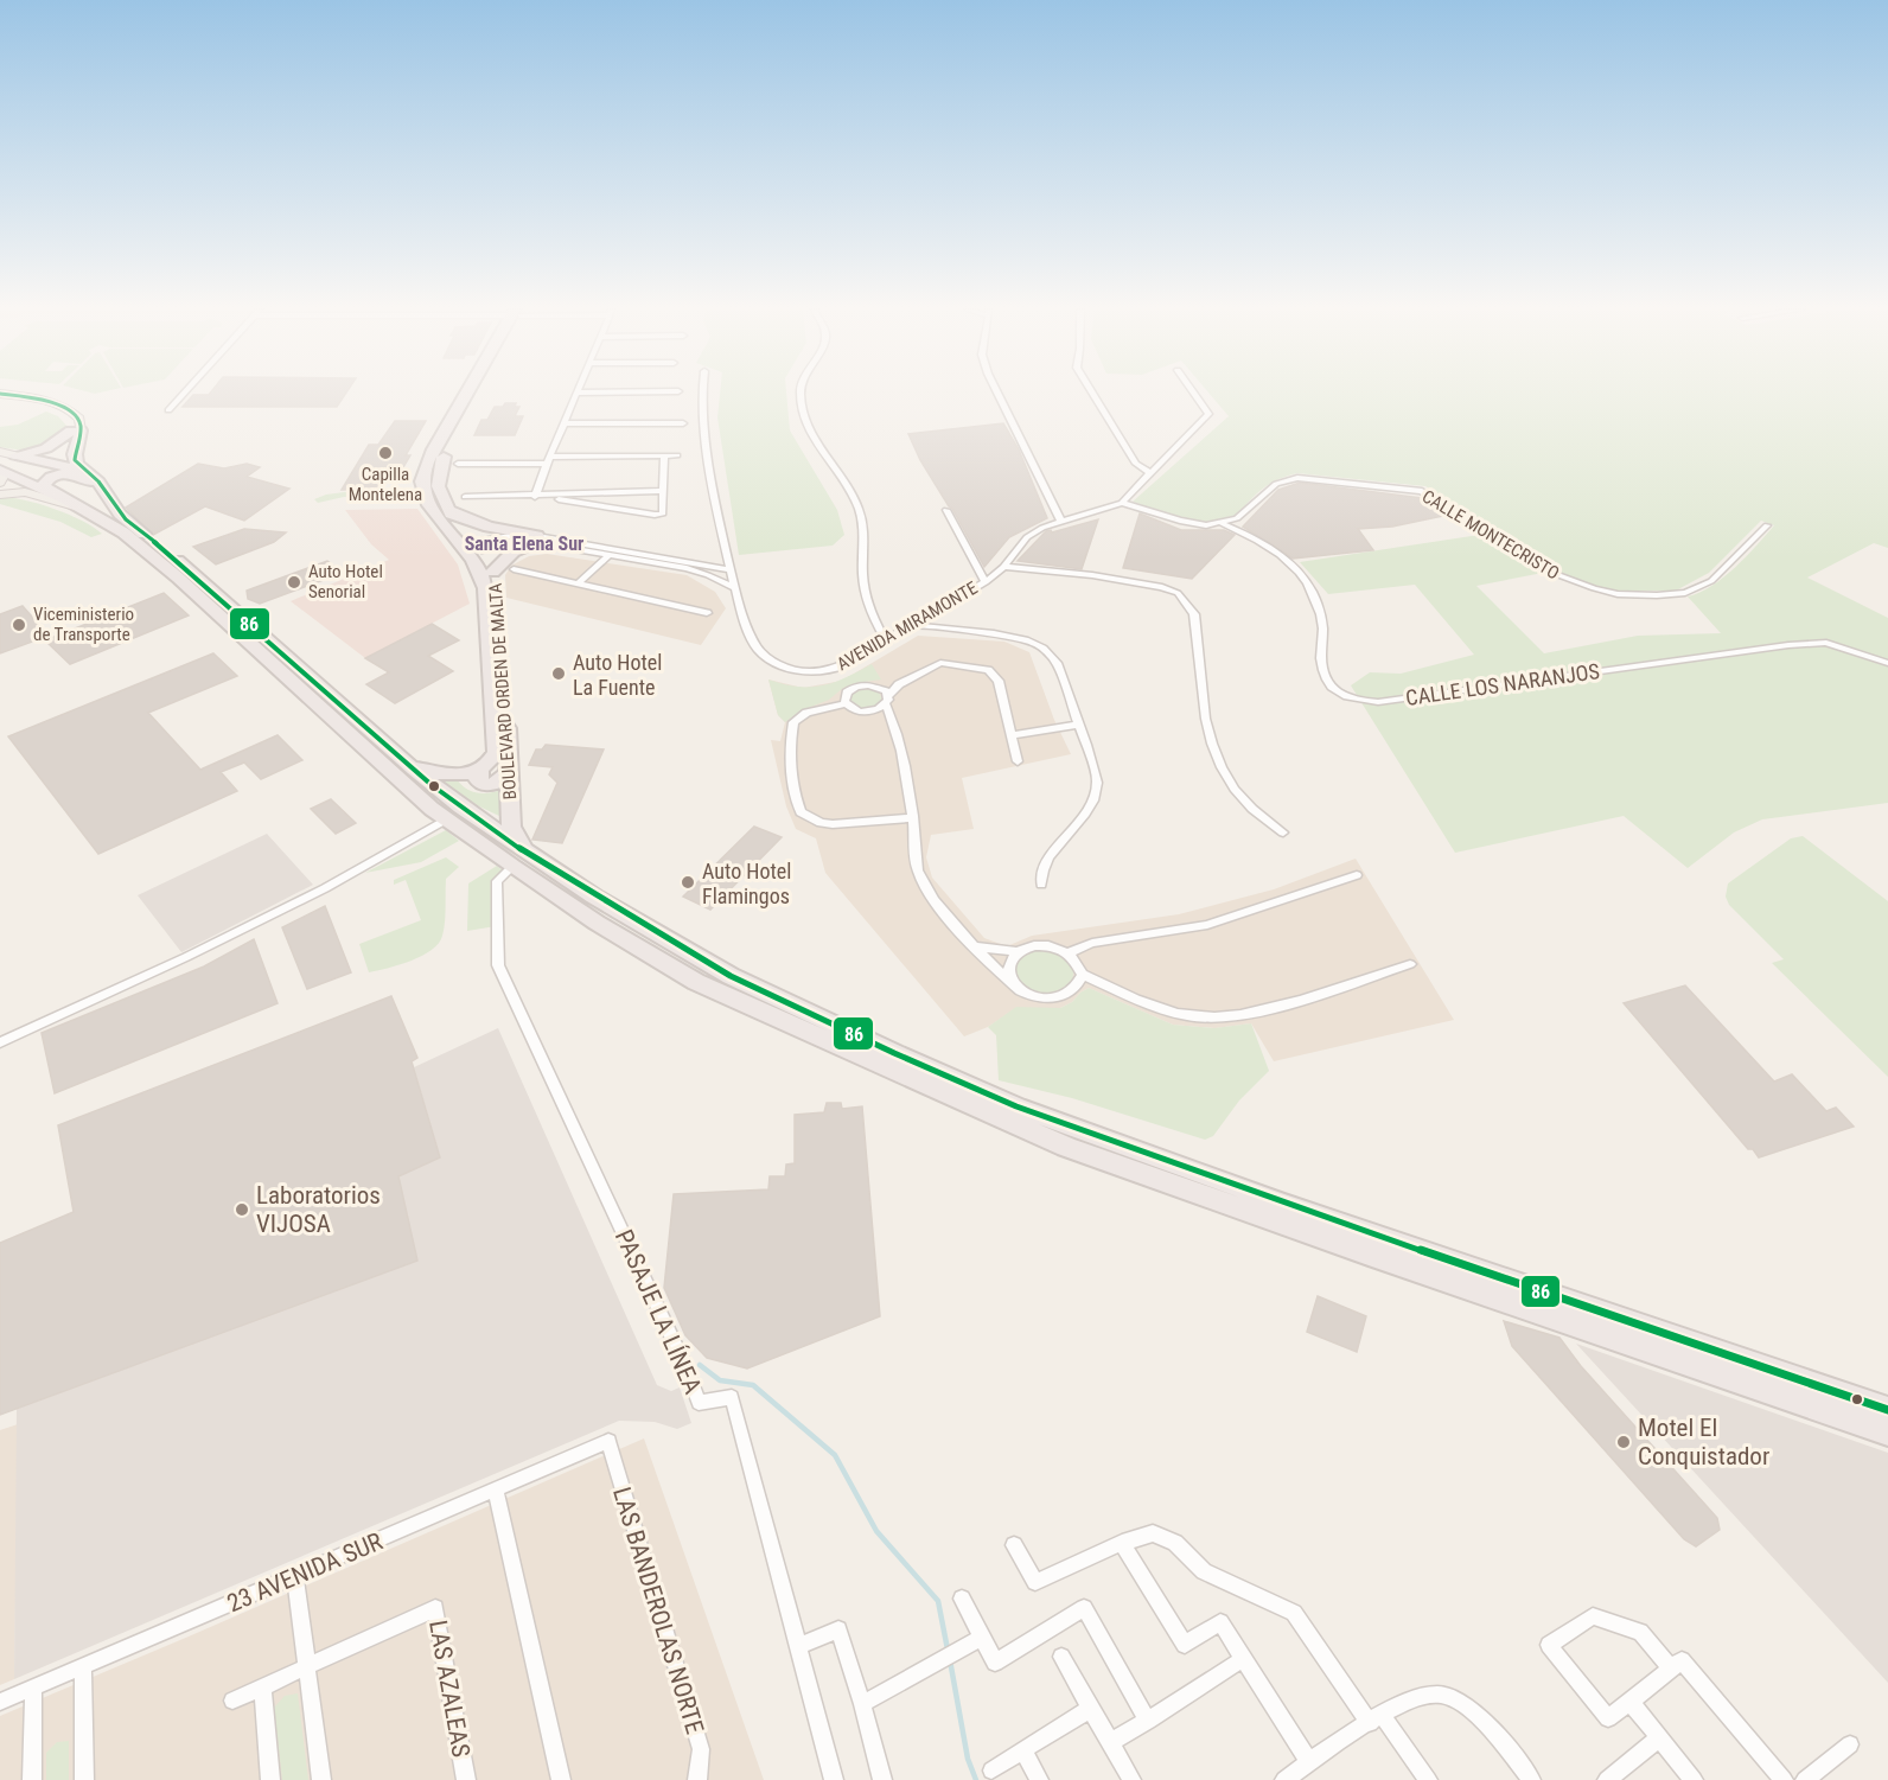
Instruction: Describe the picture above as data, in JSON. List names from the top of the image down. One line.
{"streets":{"highway":["BOULEVARD ORDEN DE MALTA"],"street":["CALLE MONTECRISTO","AVENIDA MIRAMONTE","CALLE LOS NARANJOS","PASAJE LA LÍNEA","23 AVENIDA SUR","LAS BANDEROLAS NORTE","LAS AZALEAS"]},"crossings":[["CALLE MONTECRISTO","CALLE LOS NARANJOS"],["BOULEVARD ORDEN DE MALTA","PASAJE LA LÍNEA"],["23 AVENIDA SUR","LAS BANDEROLAS NORTE"]],"districts":["Santa Elena Sur"],"places":["Capilla Montelena","Auto Hotel Senorial","Viceministerio de Transporte","Auto Hotel La Fuente","Auto Hotel Flamingos","Laboratorios VIJOSA","Motel El Conquistador"],"lines":["transit line 86"]}
